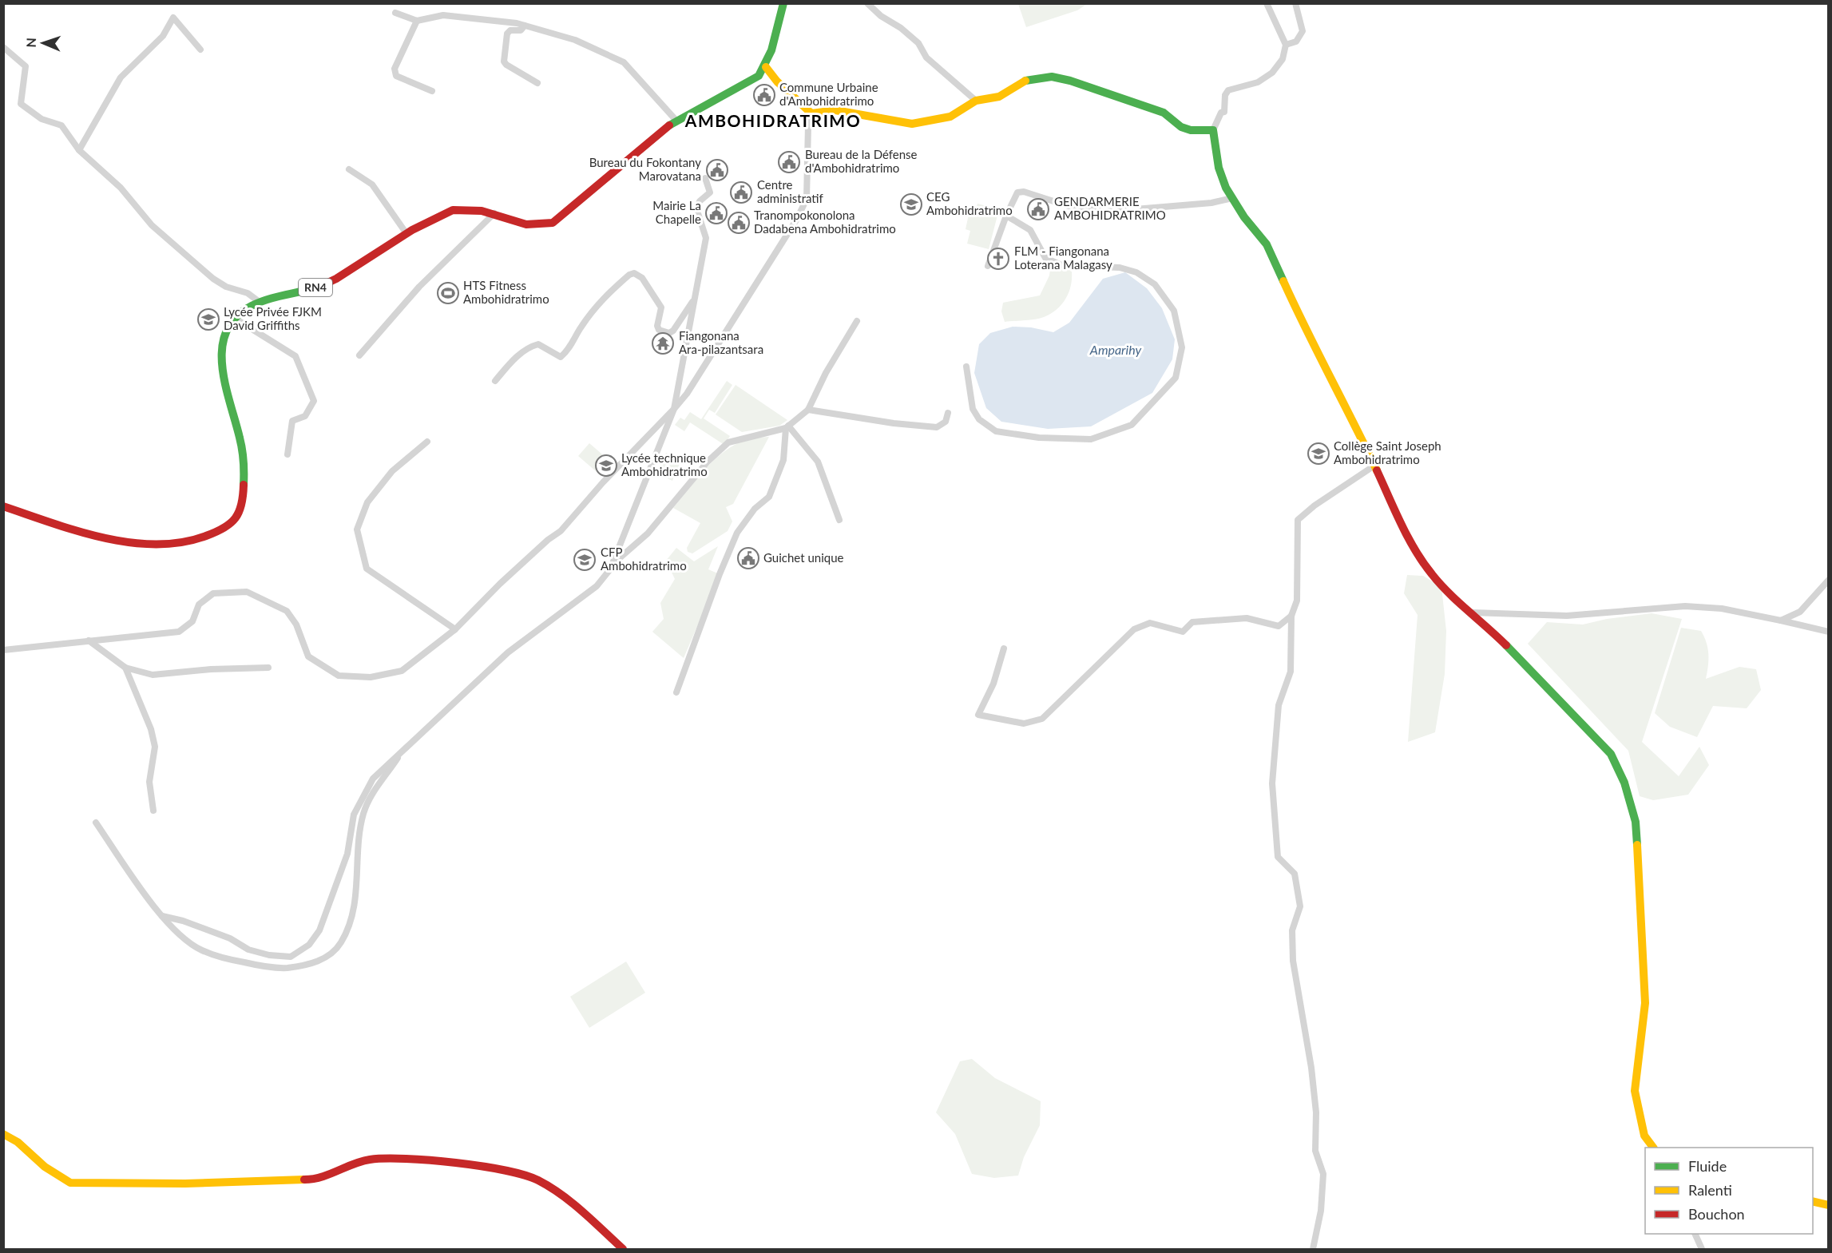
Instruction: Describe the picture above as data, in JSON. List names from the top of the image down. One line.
{"streets":{"street":["RN4"]},"districts":["AMBOHIDRATRIMO"],"water":["Amparihy"],"places":{"public building":["Commune Urbaine d'Ambohidratrimo","Bureau de la Défense d'Ambohidratrimo","Bureau du Fokontany Marovatana","Centre administratif","GENDARMERIE AMBOHIDRATRIMO","Mairie La Chapelle","Tranompokonolona Dadabena Ambohidratrimo","Guichet unique"],"school or university":["CEG Ambohidratrimo","Lycée Privée FJKM David Griffiths","Collège Saint Joseph Ambohidratrimo","Lycée technique Ambohidratrimo","CFP Ambohidratrimo"],"church":["FLM - Fiangonana Loterana Malagasy"],"sports":["HTS Fitness Ambohidratrimo"],"temple":["Fiangonana Ara-pilazantsara"]},"legend":["Fluide","Ralenti","Bouchon"],"north":"left"}
